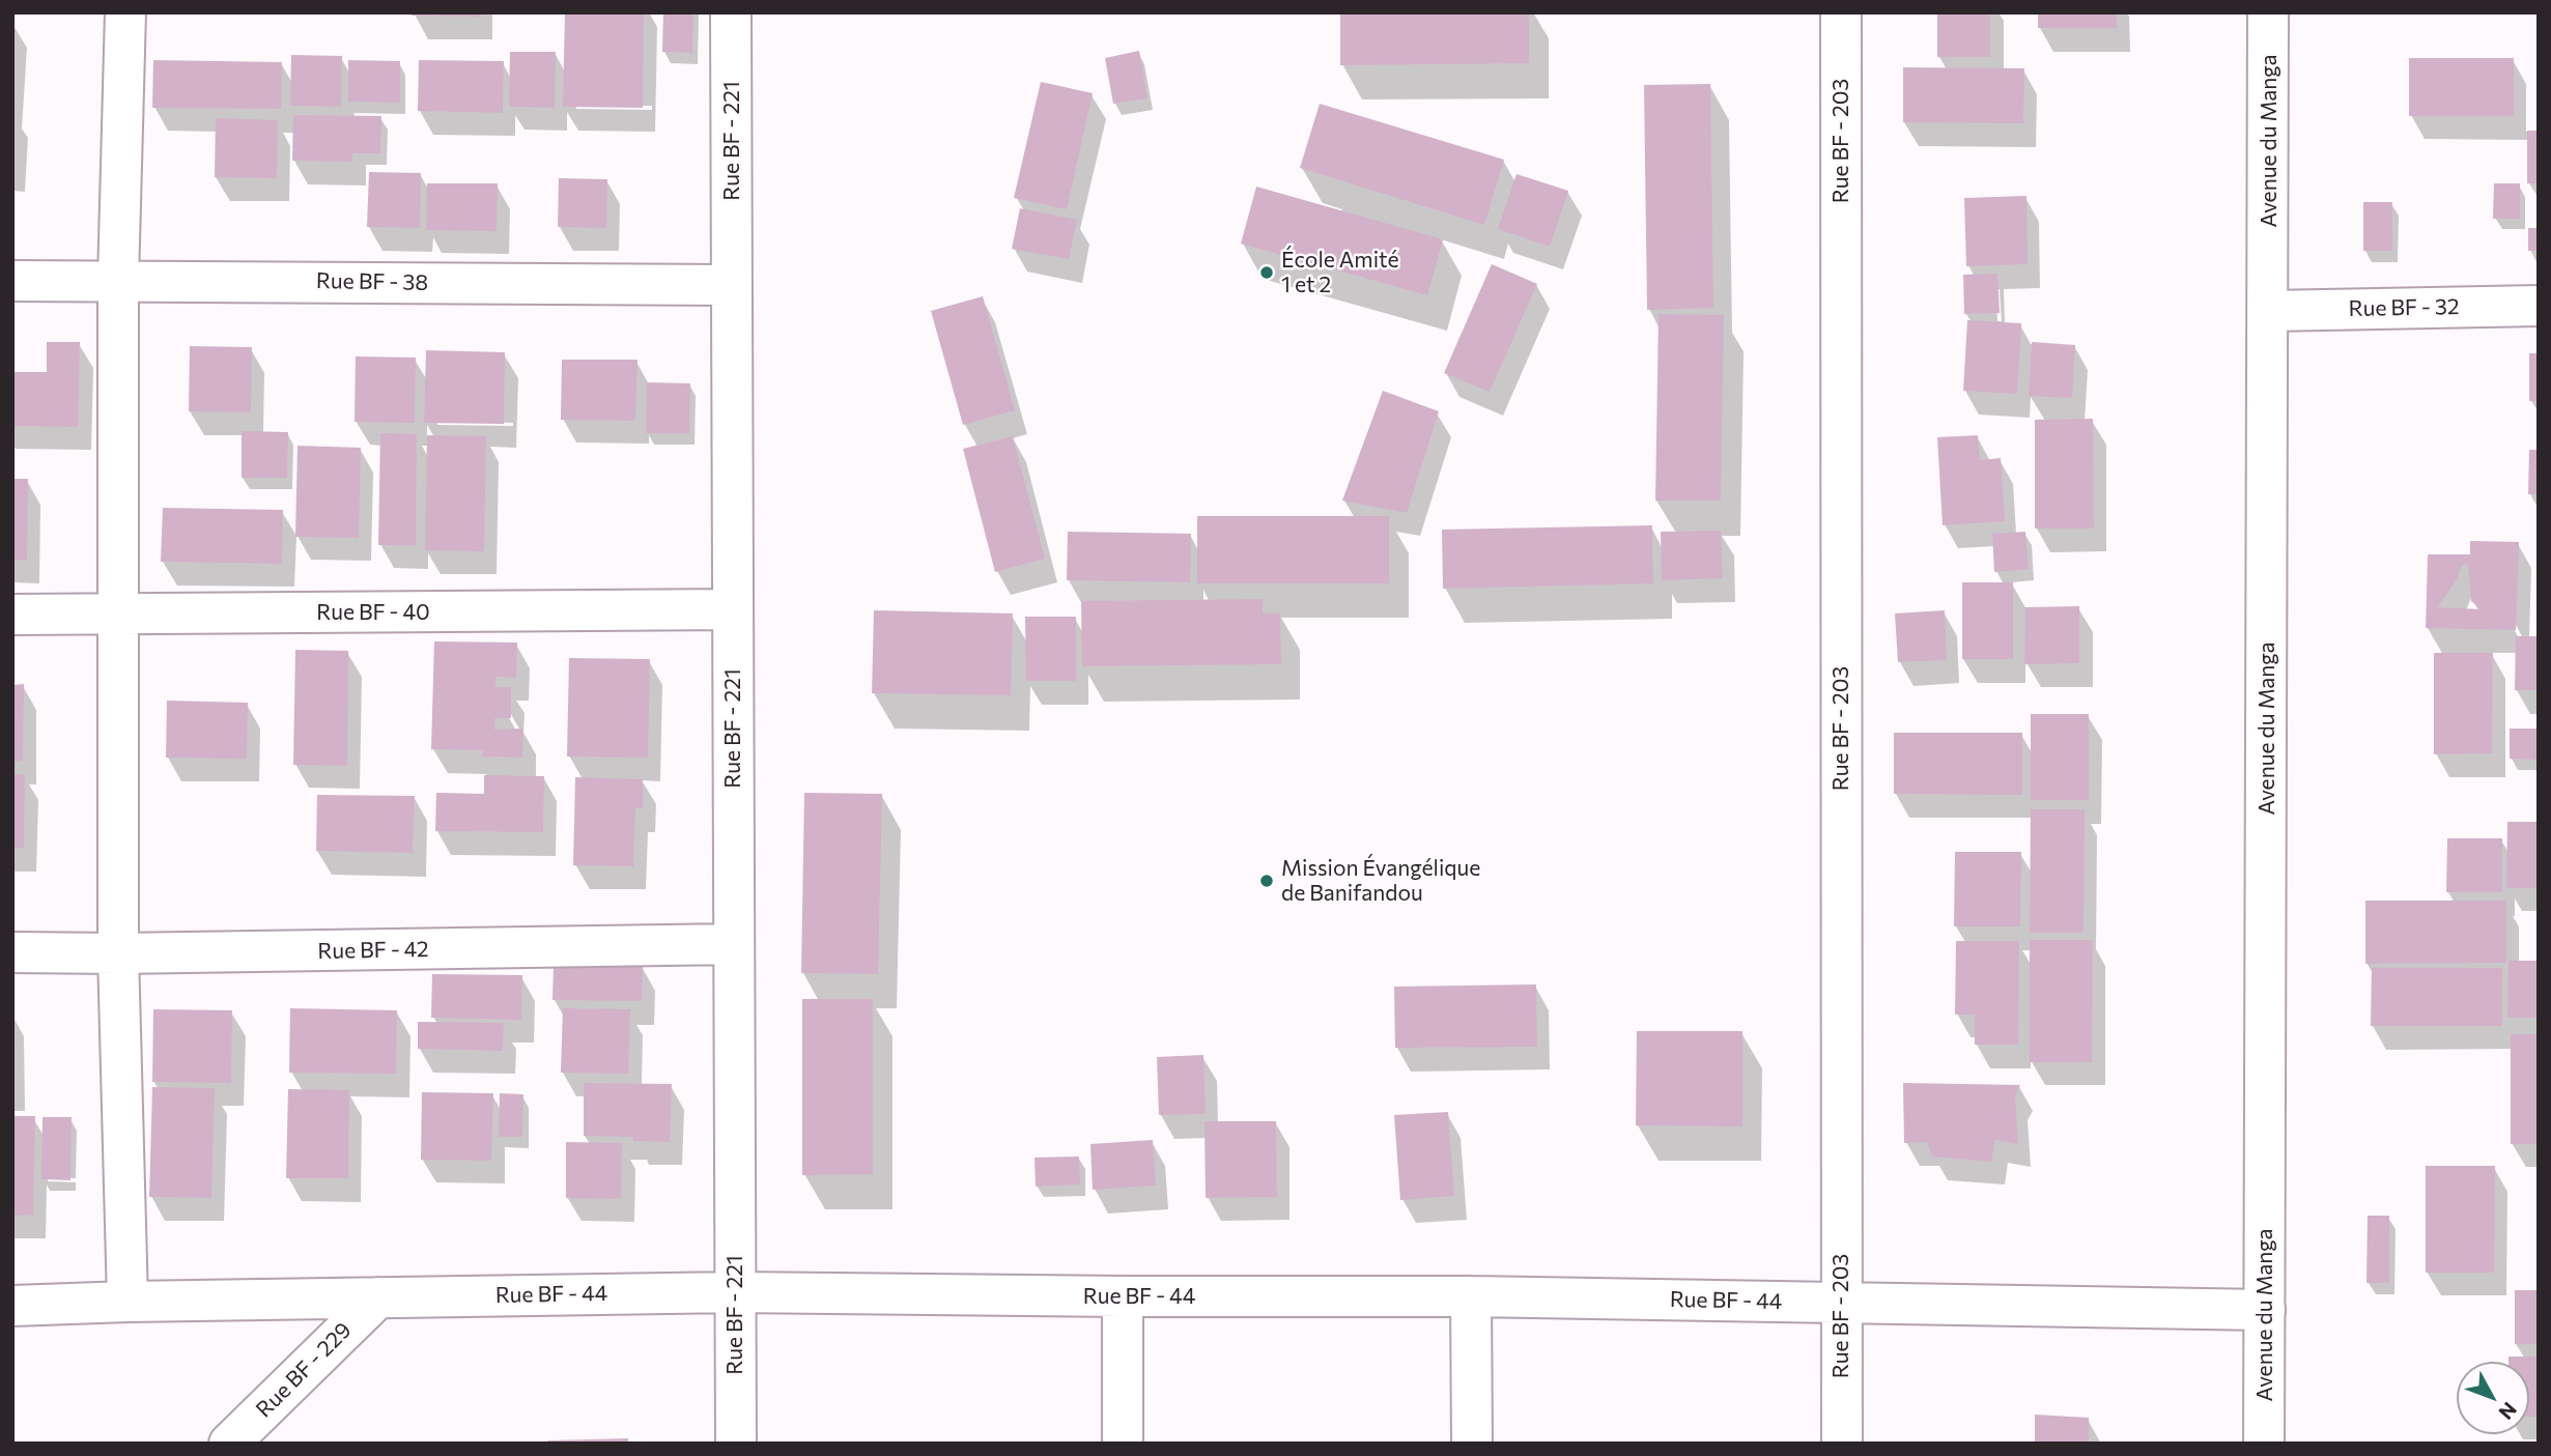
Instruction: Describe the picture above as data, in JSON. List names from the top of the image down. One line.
{"streets":{"street":["Rue BF - 221","Rue BF - 203","Avenue du Manga","Rue BF - 38","Rue BF - 32","Rue BF - 40","Rue BF - 42","Rue BF - 44","Rue BF - 229"]},"crossings":[["Rue BF - 221","Rue BF - 38"],["Rue BF - 221","Rue BF - 40"],["Rue BF - 221","Rue BF - 42"],["Rue BF - 221","Rue BF - 44"],["Rue BF - 203","Rue BF - 44"],["Avenue du Manga","Rue BF - 32"],["Avenue du Manga","Rue BF - 44"],["Rue BF - 44","Rue BF - 229"]],"places":["École Amité 1 et 2","Mission Évangélique de Banifandou"],"north":"bottom right"}
